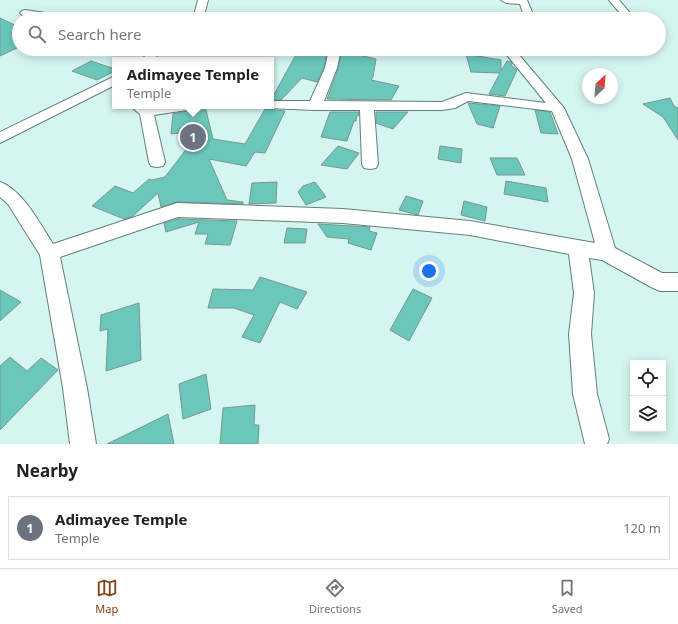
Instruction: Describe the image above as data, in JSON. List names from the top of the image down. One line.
{"north":"top right","page":{"search":"Search here","popup":["Adimayee Temple","Temple"],"pins":"1","heading":"Nearby","list":[{"mark":"1","name":"Adimayee Temple","note":"Temple","value":"120 m"}],"nav":["Map","Directions","Saved"]}}
